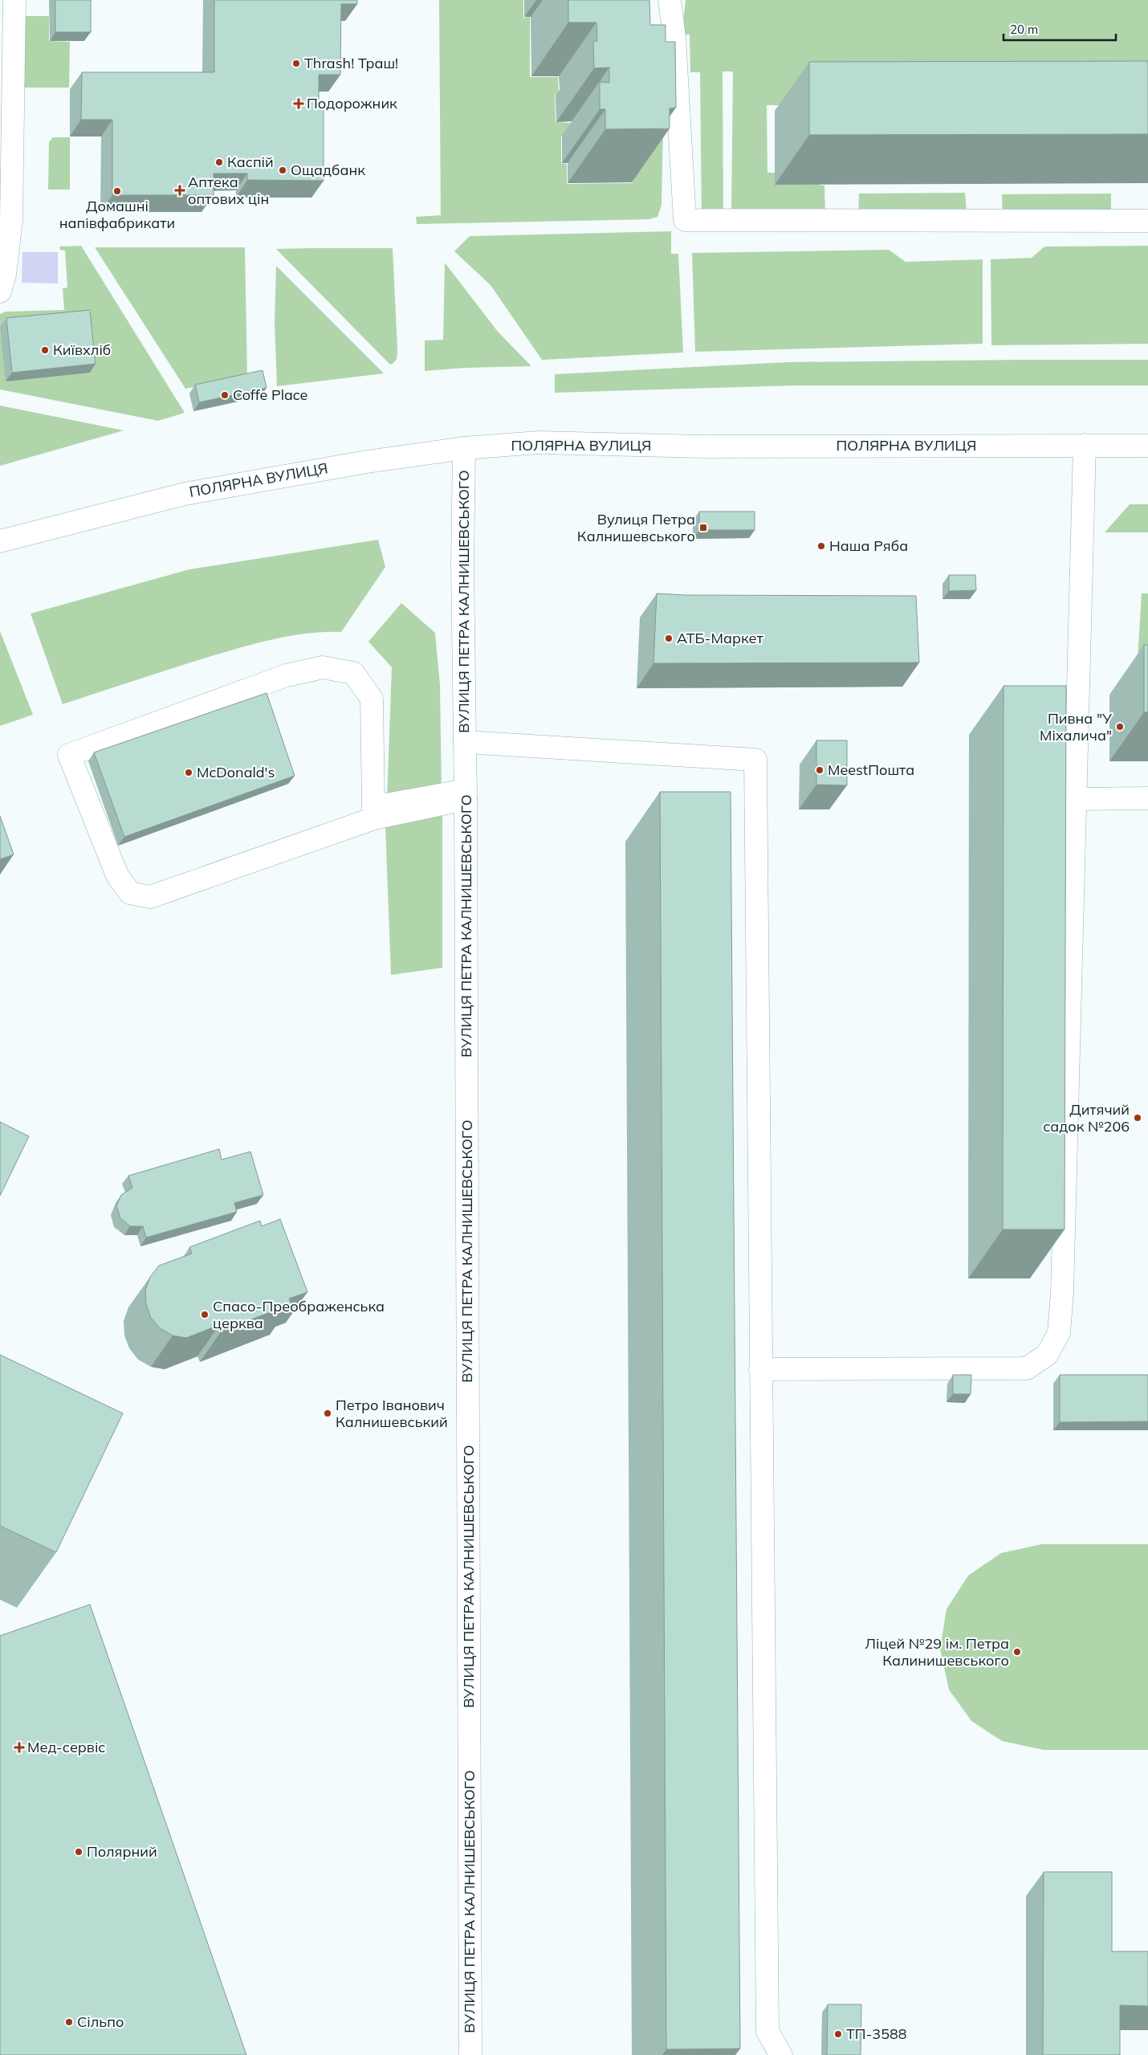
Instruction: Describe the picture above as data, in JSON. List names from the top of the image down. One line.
{"streets":{"street":["ПОЛЯРНА ВУЛИЦЯ","ВУЛИЦЯ ПЕТРА КАЛНИШЕВСЬКОГО"]},"crossings":[["ПОЛЯРНА ВУЛИЦЯ","ВУЛИЦЯ ПЕТРА КАЛНИШЕВСЬКОГО"]],"places":{"other":["Thrash! Траш!","Каспій","Ощадбанк","Домашні напівфабрикати","Київхліб","Coffe Place","Наша Ряба","АТБ-Маркет","Пивна \"У Міхалича\"","MeestПошта","McDonald's","Дитячий садок №206","Спасо-Преображенська церква","Петро Іванович Калнишевський","Ліцей №29 ім. Петра Калинишевського","Полярний","Сільпо","ТП-3588"],"health":["Подорожник","Аптека оптових цін","Мед-сервіс"],"transit":["Вулиця Петра Калнишевського"]},"scale_bar":"20 m"}
